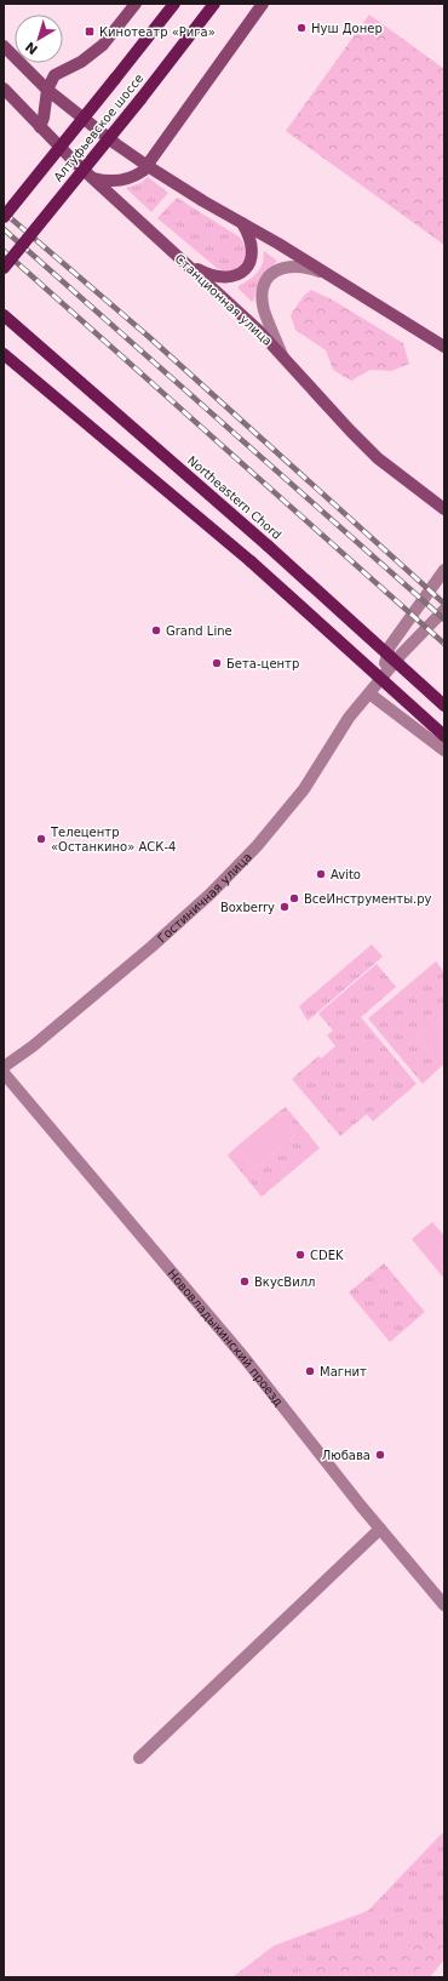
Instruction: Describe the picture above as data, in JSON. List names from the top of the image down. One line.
{"streets":{"main road":["Алтуфьевское шоссе","Станционная улица","Northeastern Chord"],"street":["Гостиничная улица","Нововладыкинский проезд"]},"places":{"other":["Нуш Донер","Grand Line","Бета-центр","Телецентр «Останкино» АСК-4","Avito","ВсеИнструменты.ру","Boxberry","CDEK","ВкусВилл","Магнит","Любава"],"transit":["Кинотеатр «Рига»"]},"north":"bottom left"}
